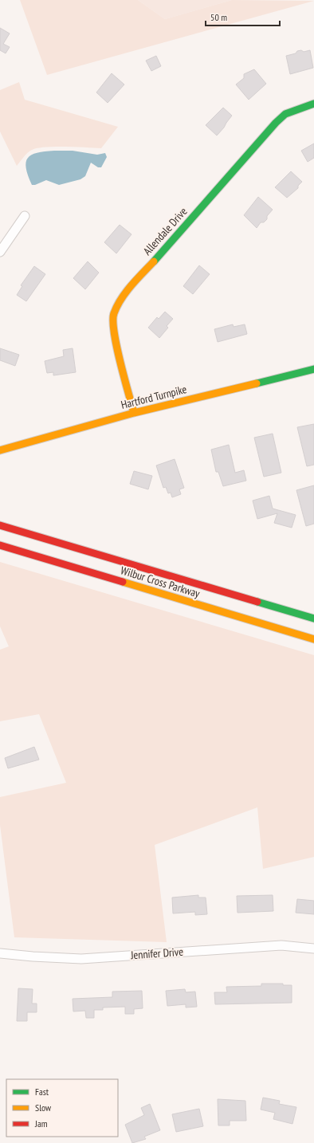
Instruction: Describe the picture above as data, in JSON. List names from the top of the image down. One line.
{"streets":{"main road":["Allendale Drive","Hartford Turnpike","Wilbur Cross Parkway"],"street":["Jennifer Drive"]},"crossings":[["Allendale Drive","Hartford Turnpike"]],"legend":["Fast","Slow","Jam"],"scale_bar":"50 m"}
